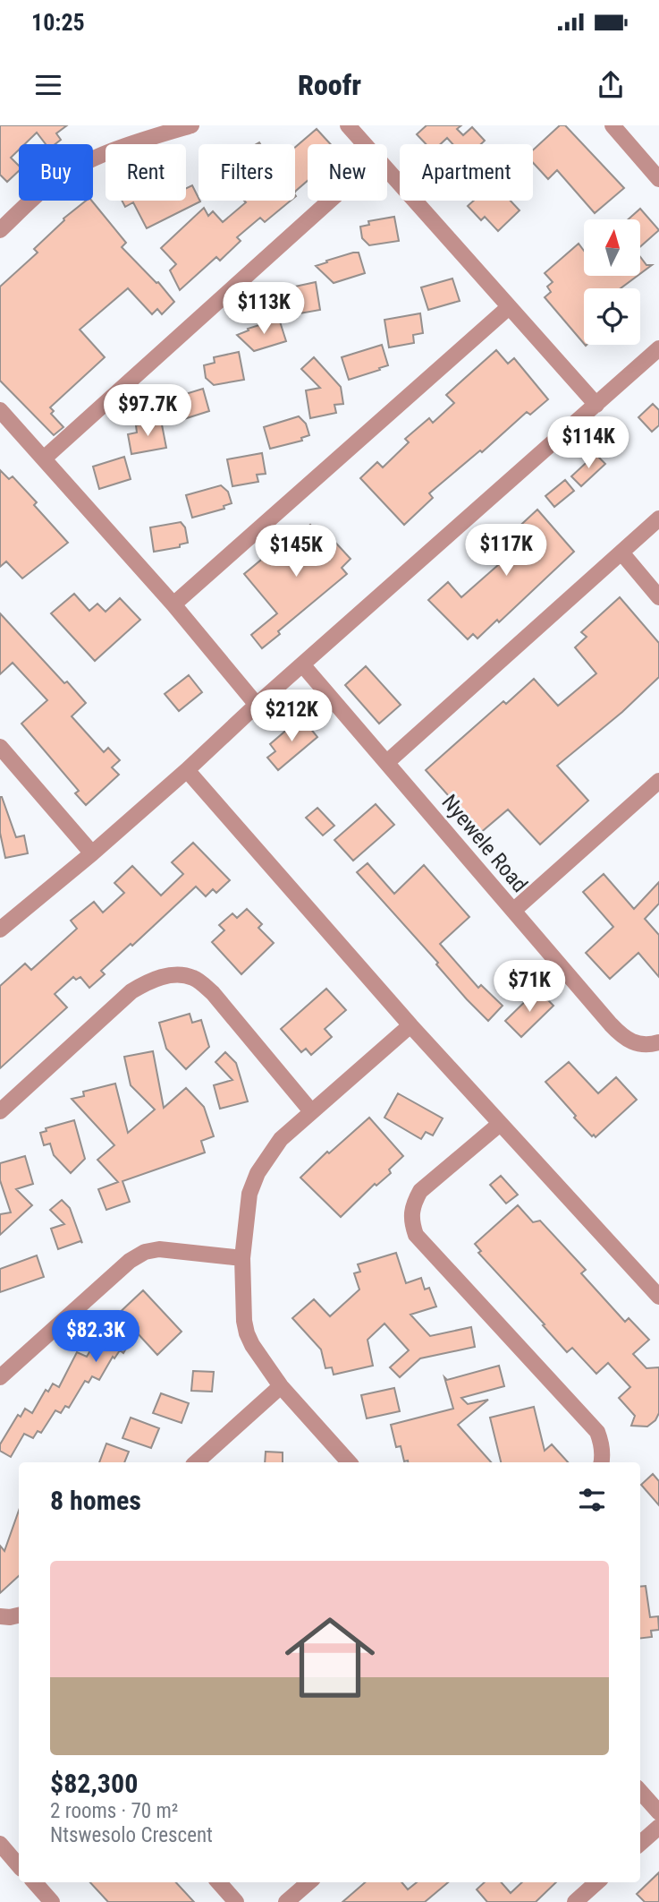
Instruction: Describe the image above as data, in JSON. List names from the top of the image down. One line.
{"streets":{"street":["Nyewele Road"]},"north":"top","page":{"status":"10:25","header":"Roofr","chip":["Buy","Rent","Filters","New","Apartment"],"price":["$113K","$97.7K","$114K","$117K","$145K","$212K","$71K","$82.3K"],"heading":"8 homes","list":[{"name":"$82,300","note":"2 rooms · 70 m² · Ntswesolo Crescent"}]}}
